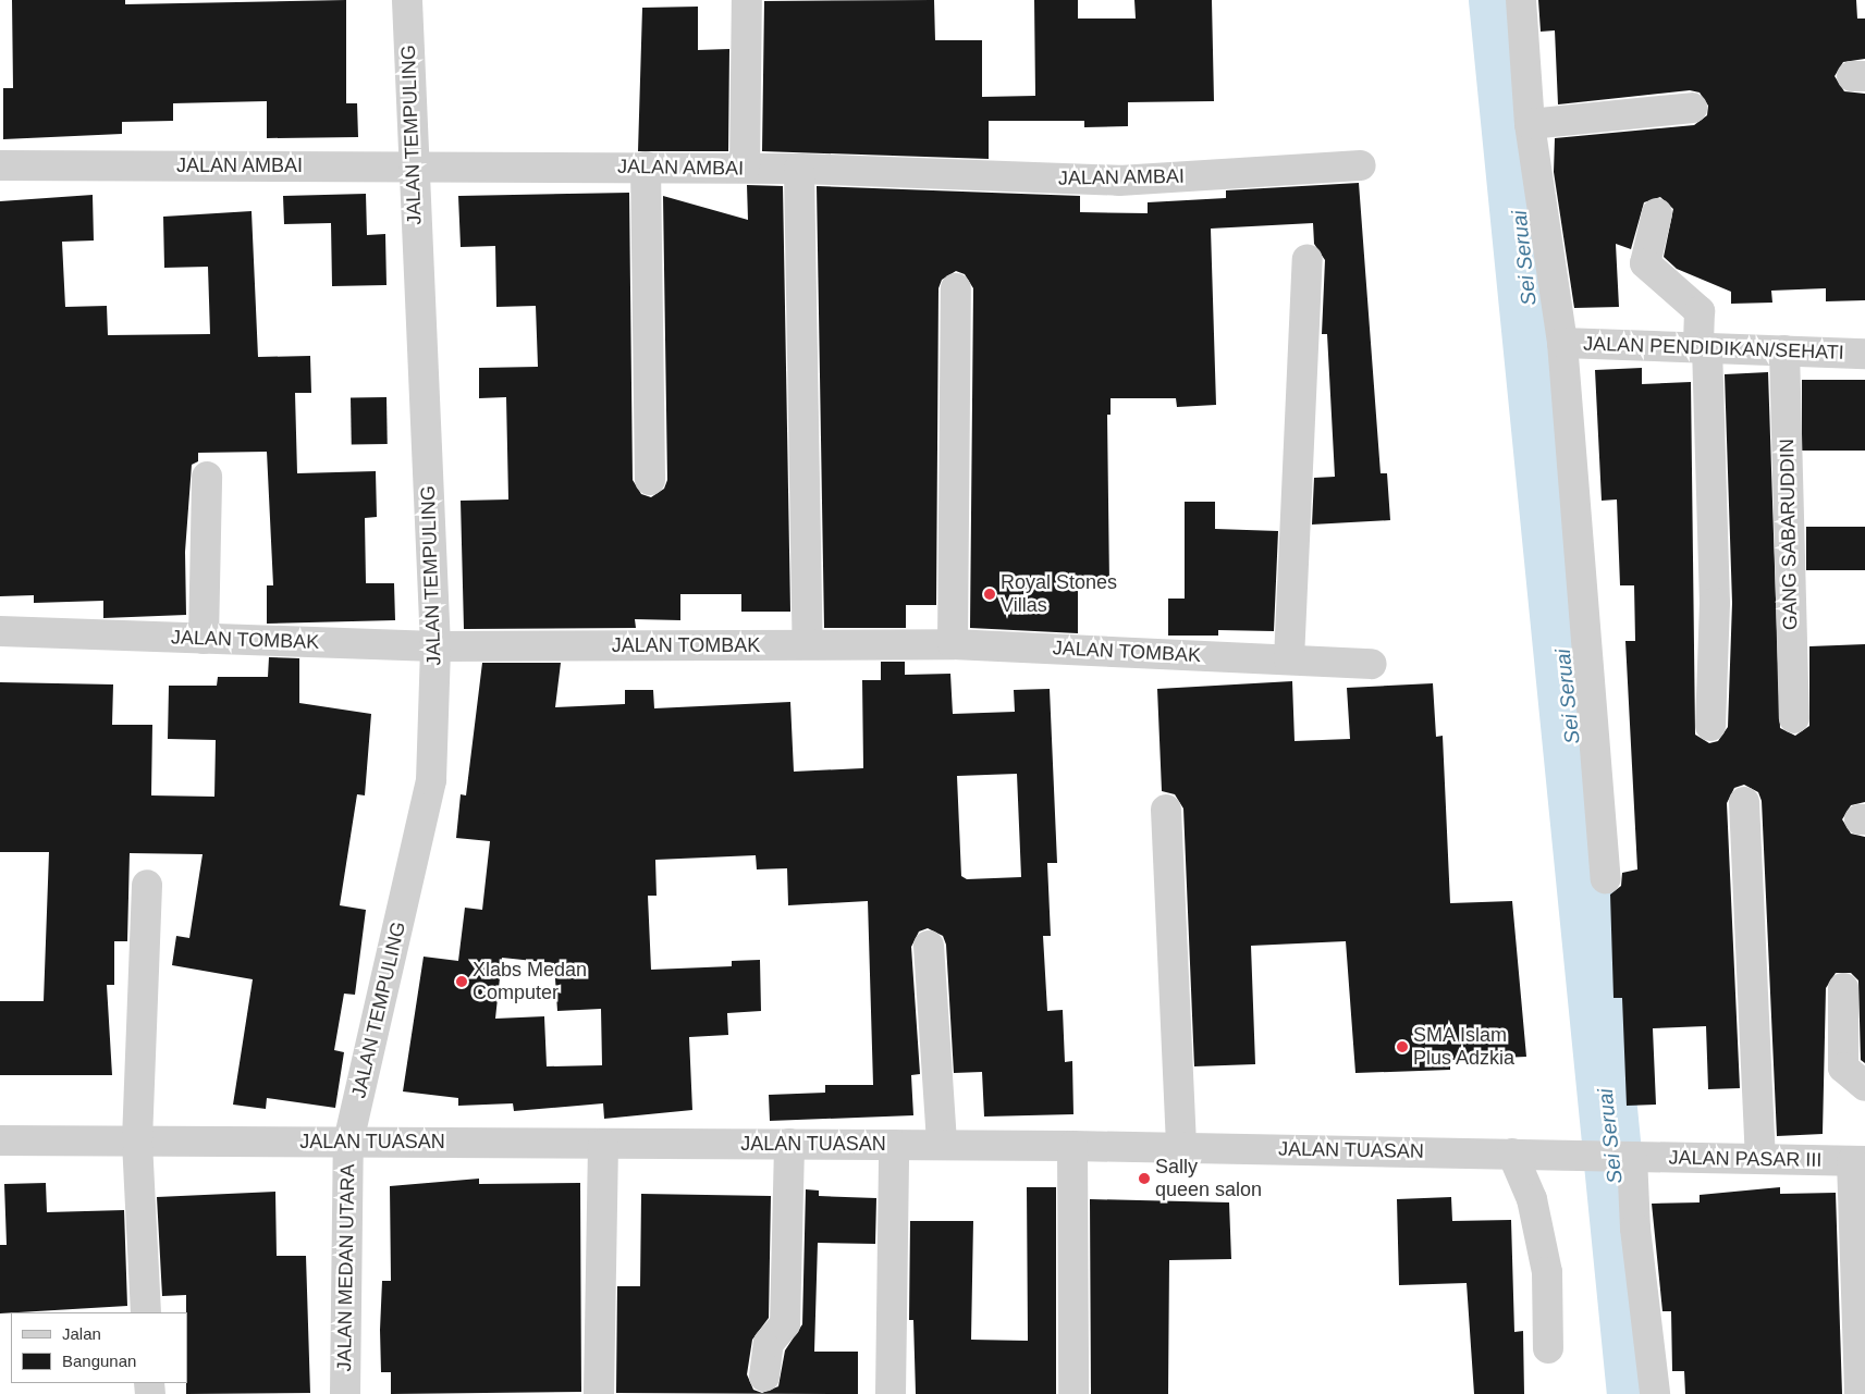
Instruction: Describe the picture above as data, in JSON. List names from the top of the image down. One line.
{"streets":{"street":["JALAN TEMPULING","JALAN AMBAI","JALAN PENDIDIKAN/SEHATI","GANG SABARUDDIN","JALAN TOMBAK","JALAN TUASAN","JALAN PASAR III","JALAN MEDAN UTARA"]},"crossings":[["JALAN TEMPULING","JALAN AMBAI"],["JALAN TEMPULING","JALAN TOMBAK"],["JALAN TEMPULING","JALAN TUASAN"],["JALAN TEMPULING","JALAN MEDAN UTARA"],["JALAN PENDIDIKAN/SEHATI","GANG SABARUDDIN"],["JALAN TUASAN","JALAN PASAR III"],["JALAN TUASAN","JALAN MEDAN UTARA"]],"water":["Sei Seruai"],"places":["Royal Stones Villas","Xlabs Medan Computer","SMA Islam Plus Adzkia","Sally queen salon"],"legend":["Jalan","Bangunan"]}
